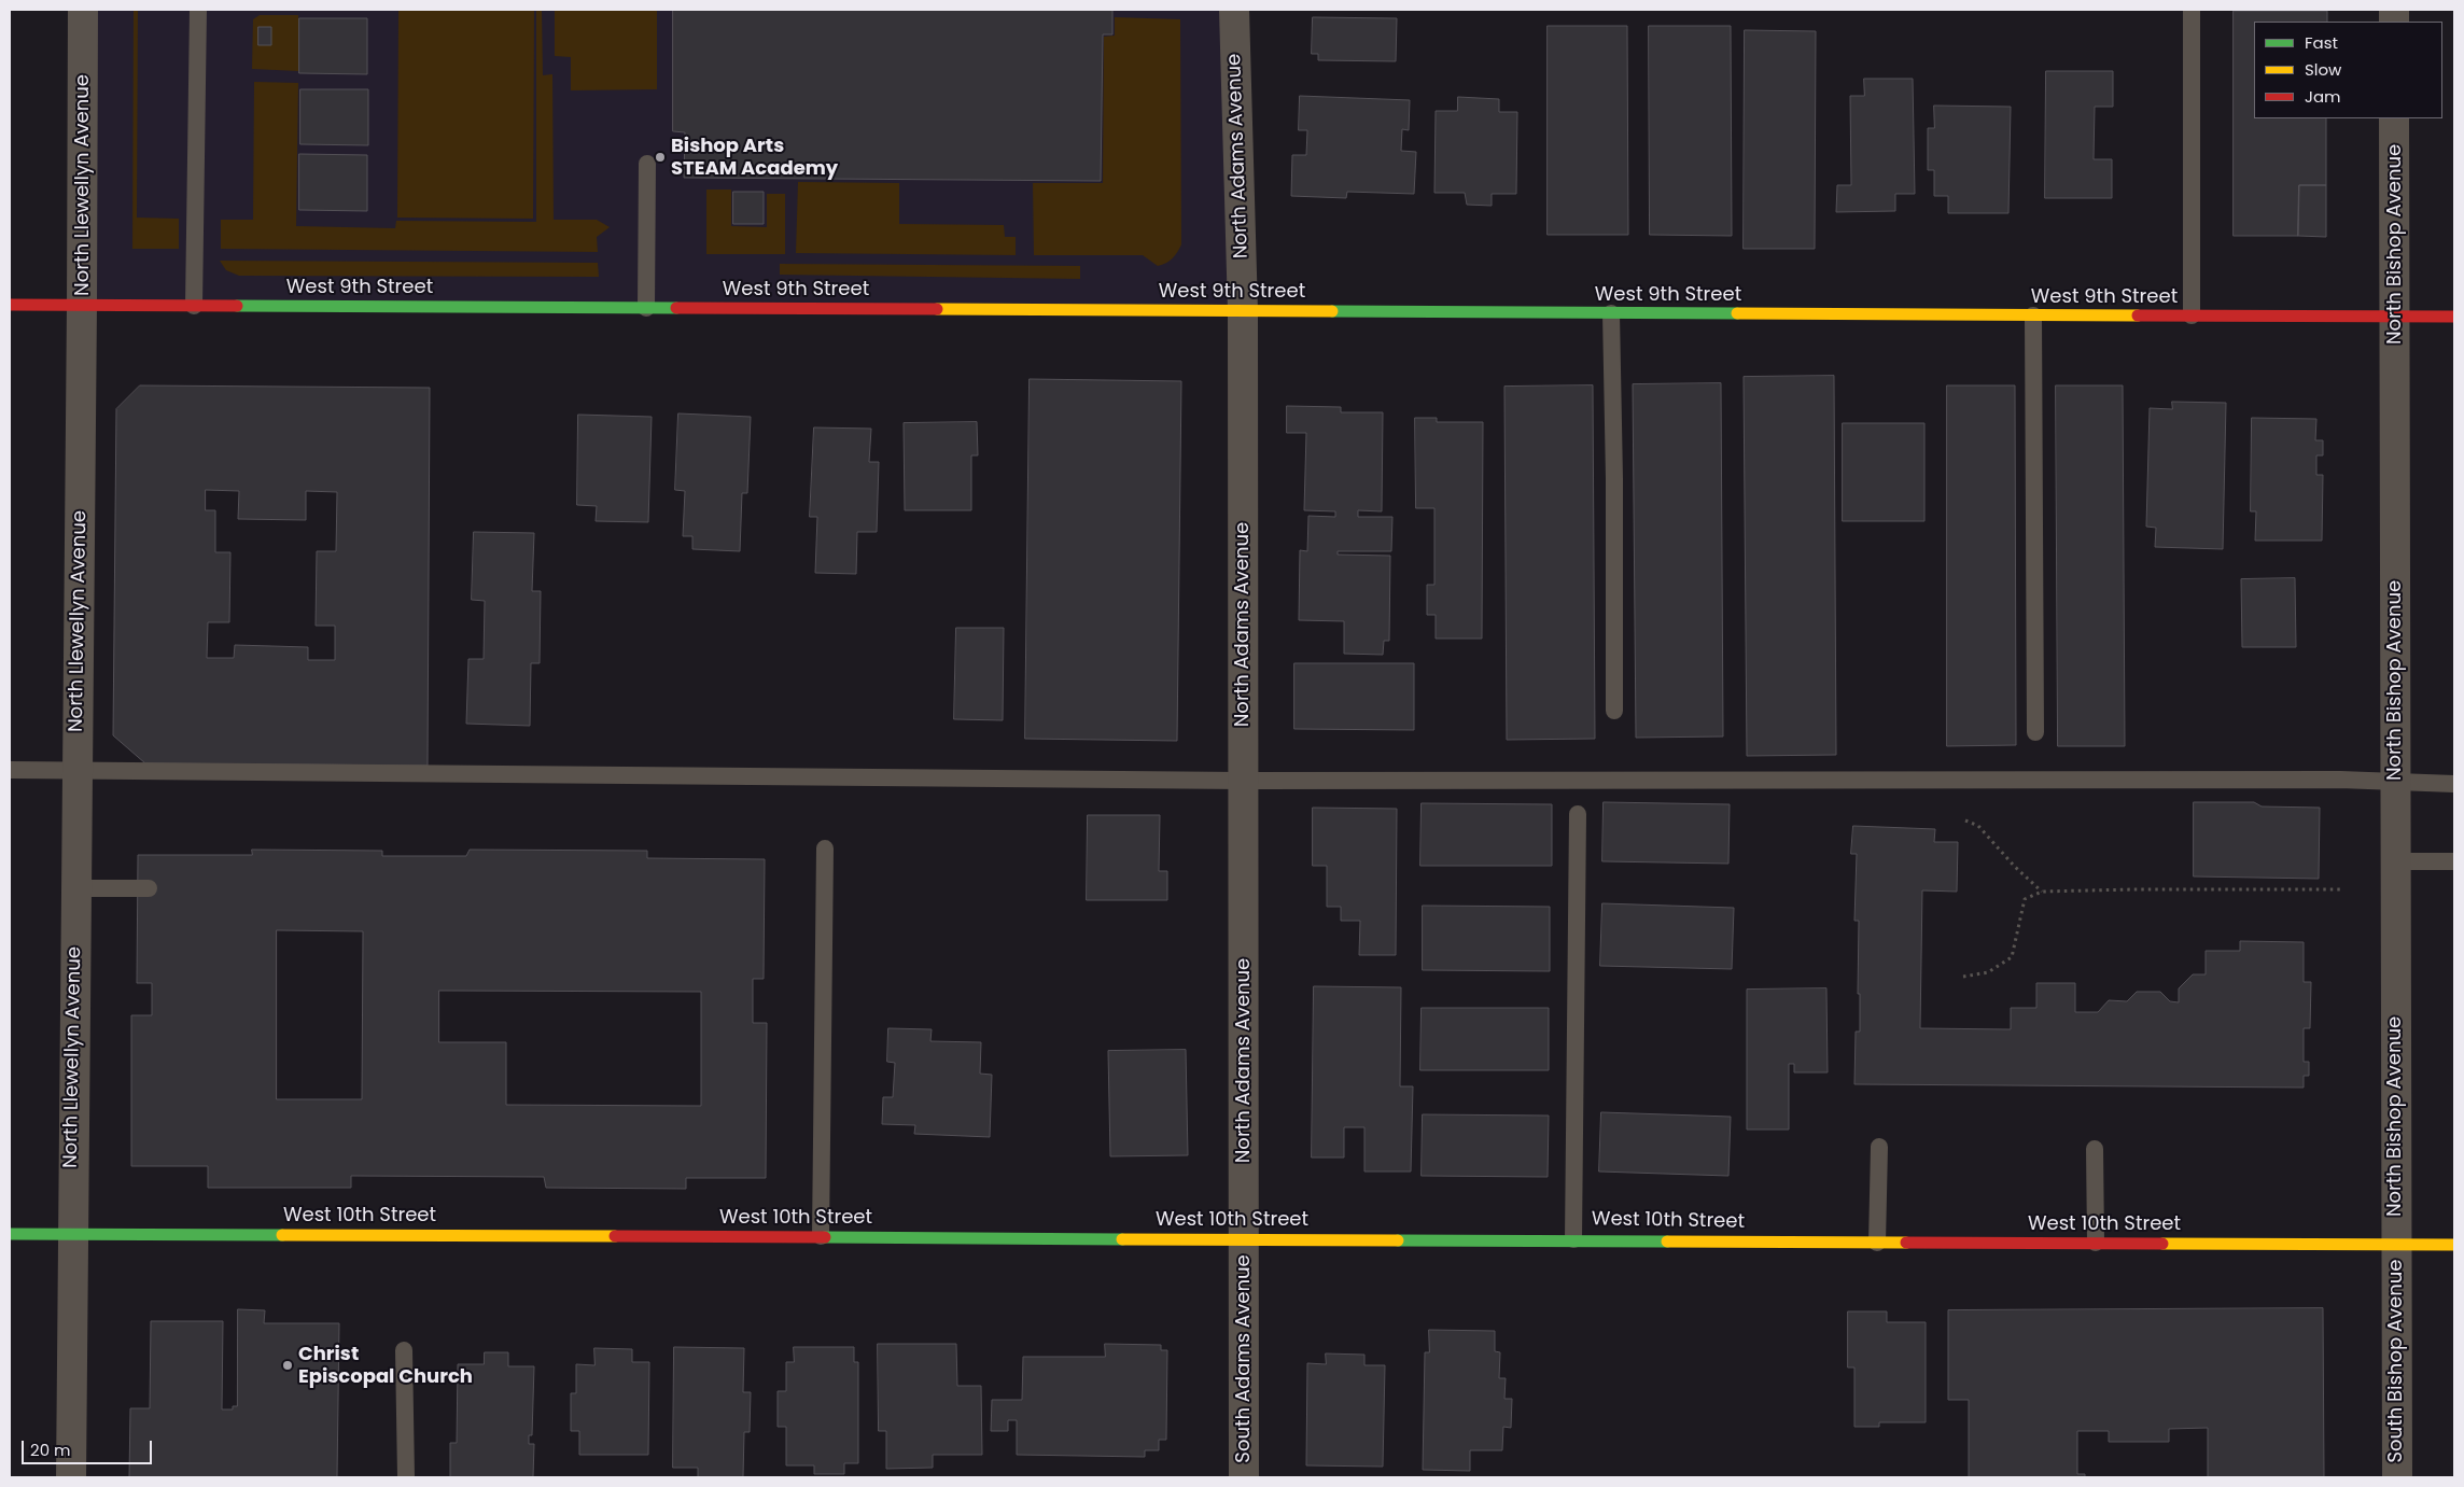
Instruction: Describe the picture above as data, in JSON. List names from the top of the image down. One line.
{"streets":{"street":["North Adams Avenue","North Llewellyn Avenue","North Bishop Avenue","West 9th Street","West 10th Street","South Adams Avenue","South Bishop Avenue"]},"crossings":[["North Adams Avenue","West 9th Street"],["North Adams Avenue","West 10th Street"],["North Adams Avenue","South Adams Avenue"],["North Llewellyn Avenue","West 9th Street"],["North Llewellyn Avenue","West 10th Street"],["North Bishop Avenue","West 9th Street"],["North Bishop Avenue","West 10th Street"],["North Bishop Avenue","South Bishop Avenue"],["West 10th Street","South Adams Avenue"],["West 10th Street","South Bishop Avenue"]],"places":["Bishop Arts STEAM Academy","Christ Episcopal Church"],"legend":["Fast","Slow","Jam"],"scale_bar":"20 m"}
